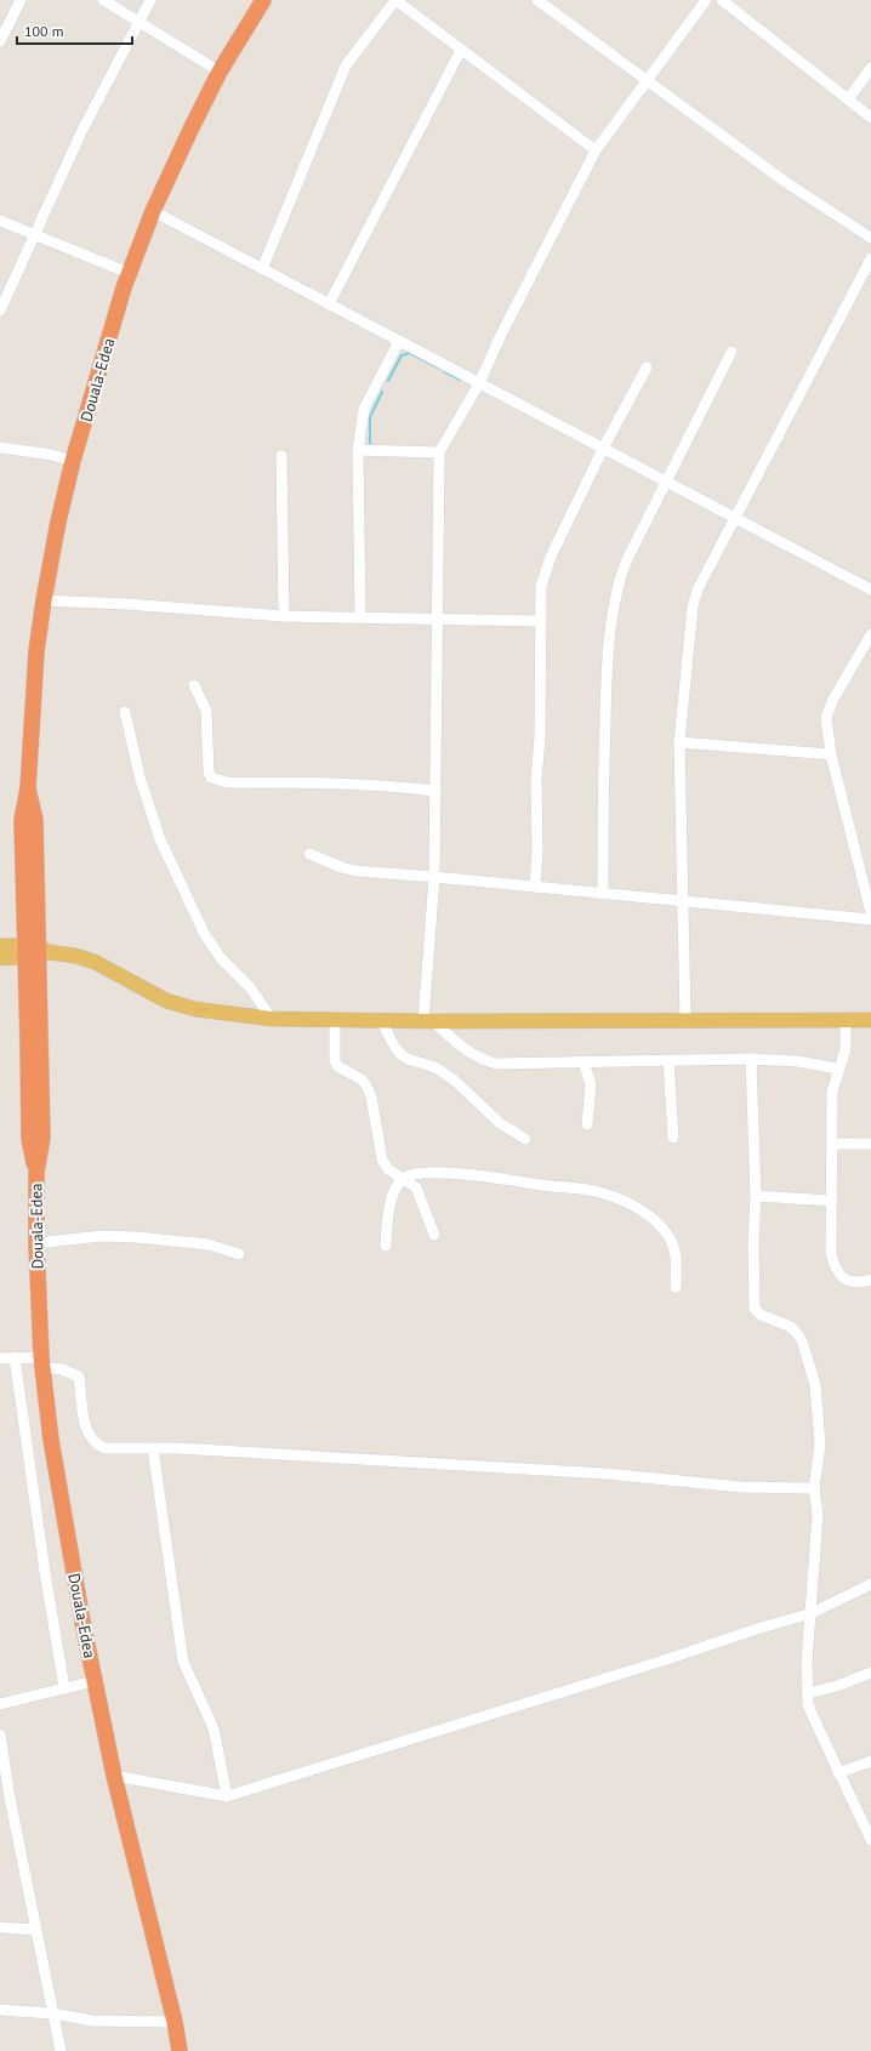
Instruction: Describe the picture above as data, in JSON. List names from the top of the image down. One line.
{"streets":{"highway":["Douala-Edea"]},"scale_bar":"100 m"}
